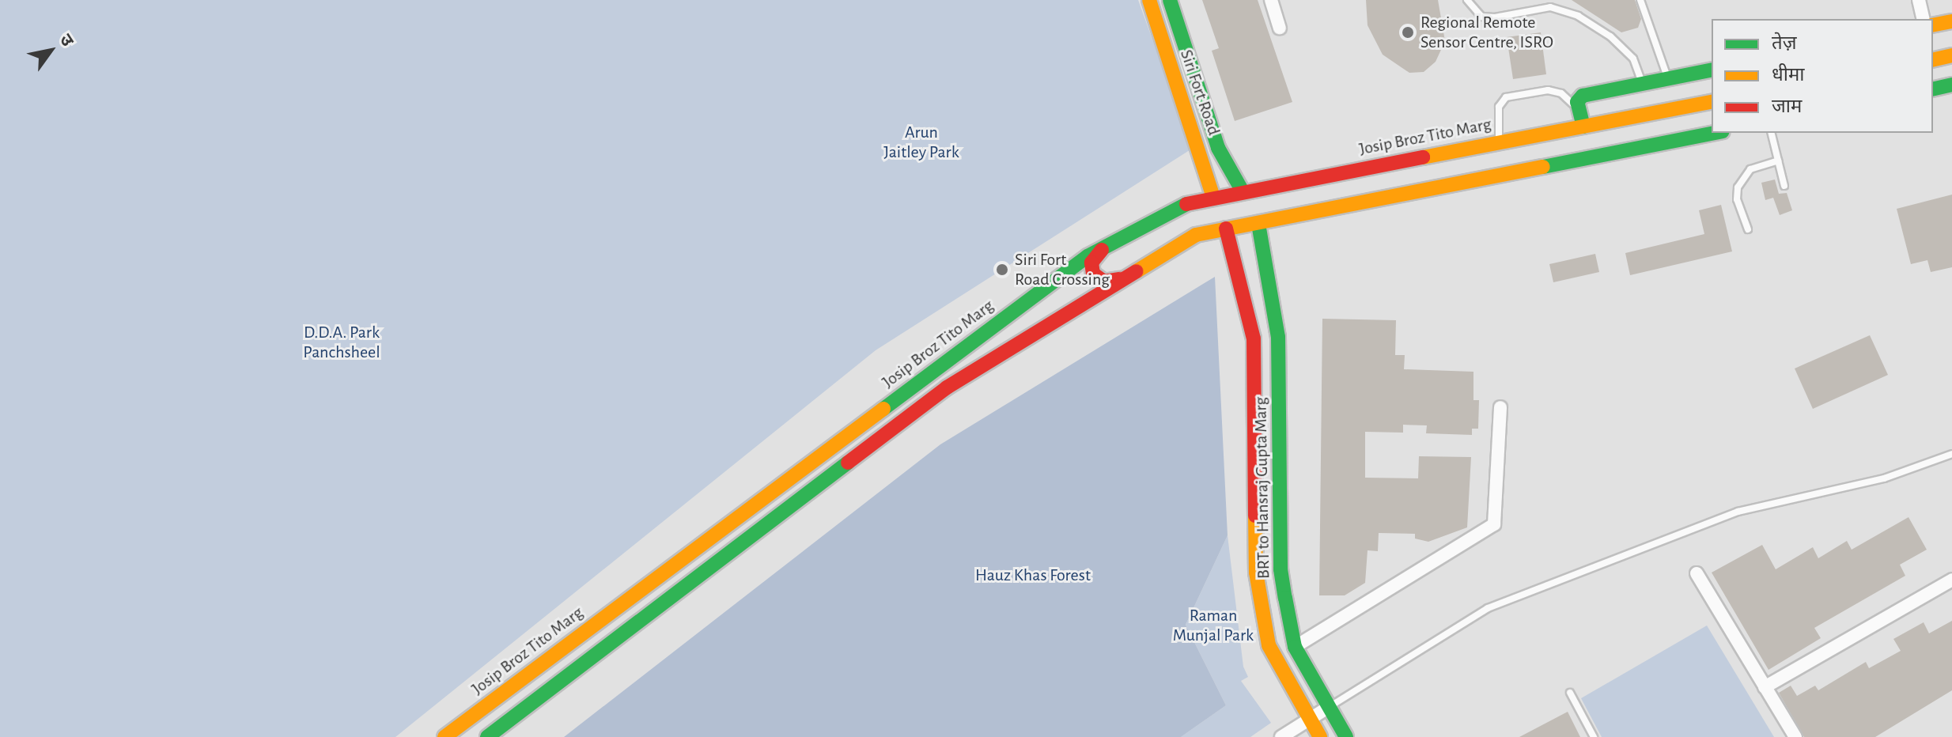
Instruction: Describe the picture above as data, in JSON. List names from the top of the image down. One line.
{"streets":{"main road":["Siri Fort Road","Josip Broz Tito Marg","BRT to Hansraj Gupta Marg"]},"crossings":[["Siri Fort Road","Josip Broz Tito Marg"]],"parks":["Arun Jaitley Park","D.D.A. Park Panchsheel","Hauz Khas Forest","Raman Munjal Park"],"places":["Regional Remote Sensor Centre, ISRO","Siri Fort Road Crossing"],"legend":["तेज़","धीमा","जाम"],"north":"top right"}
